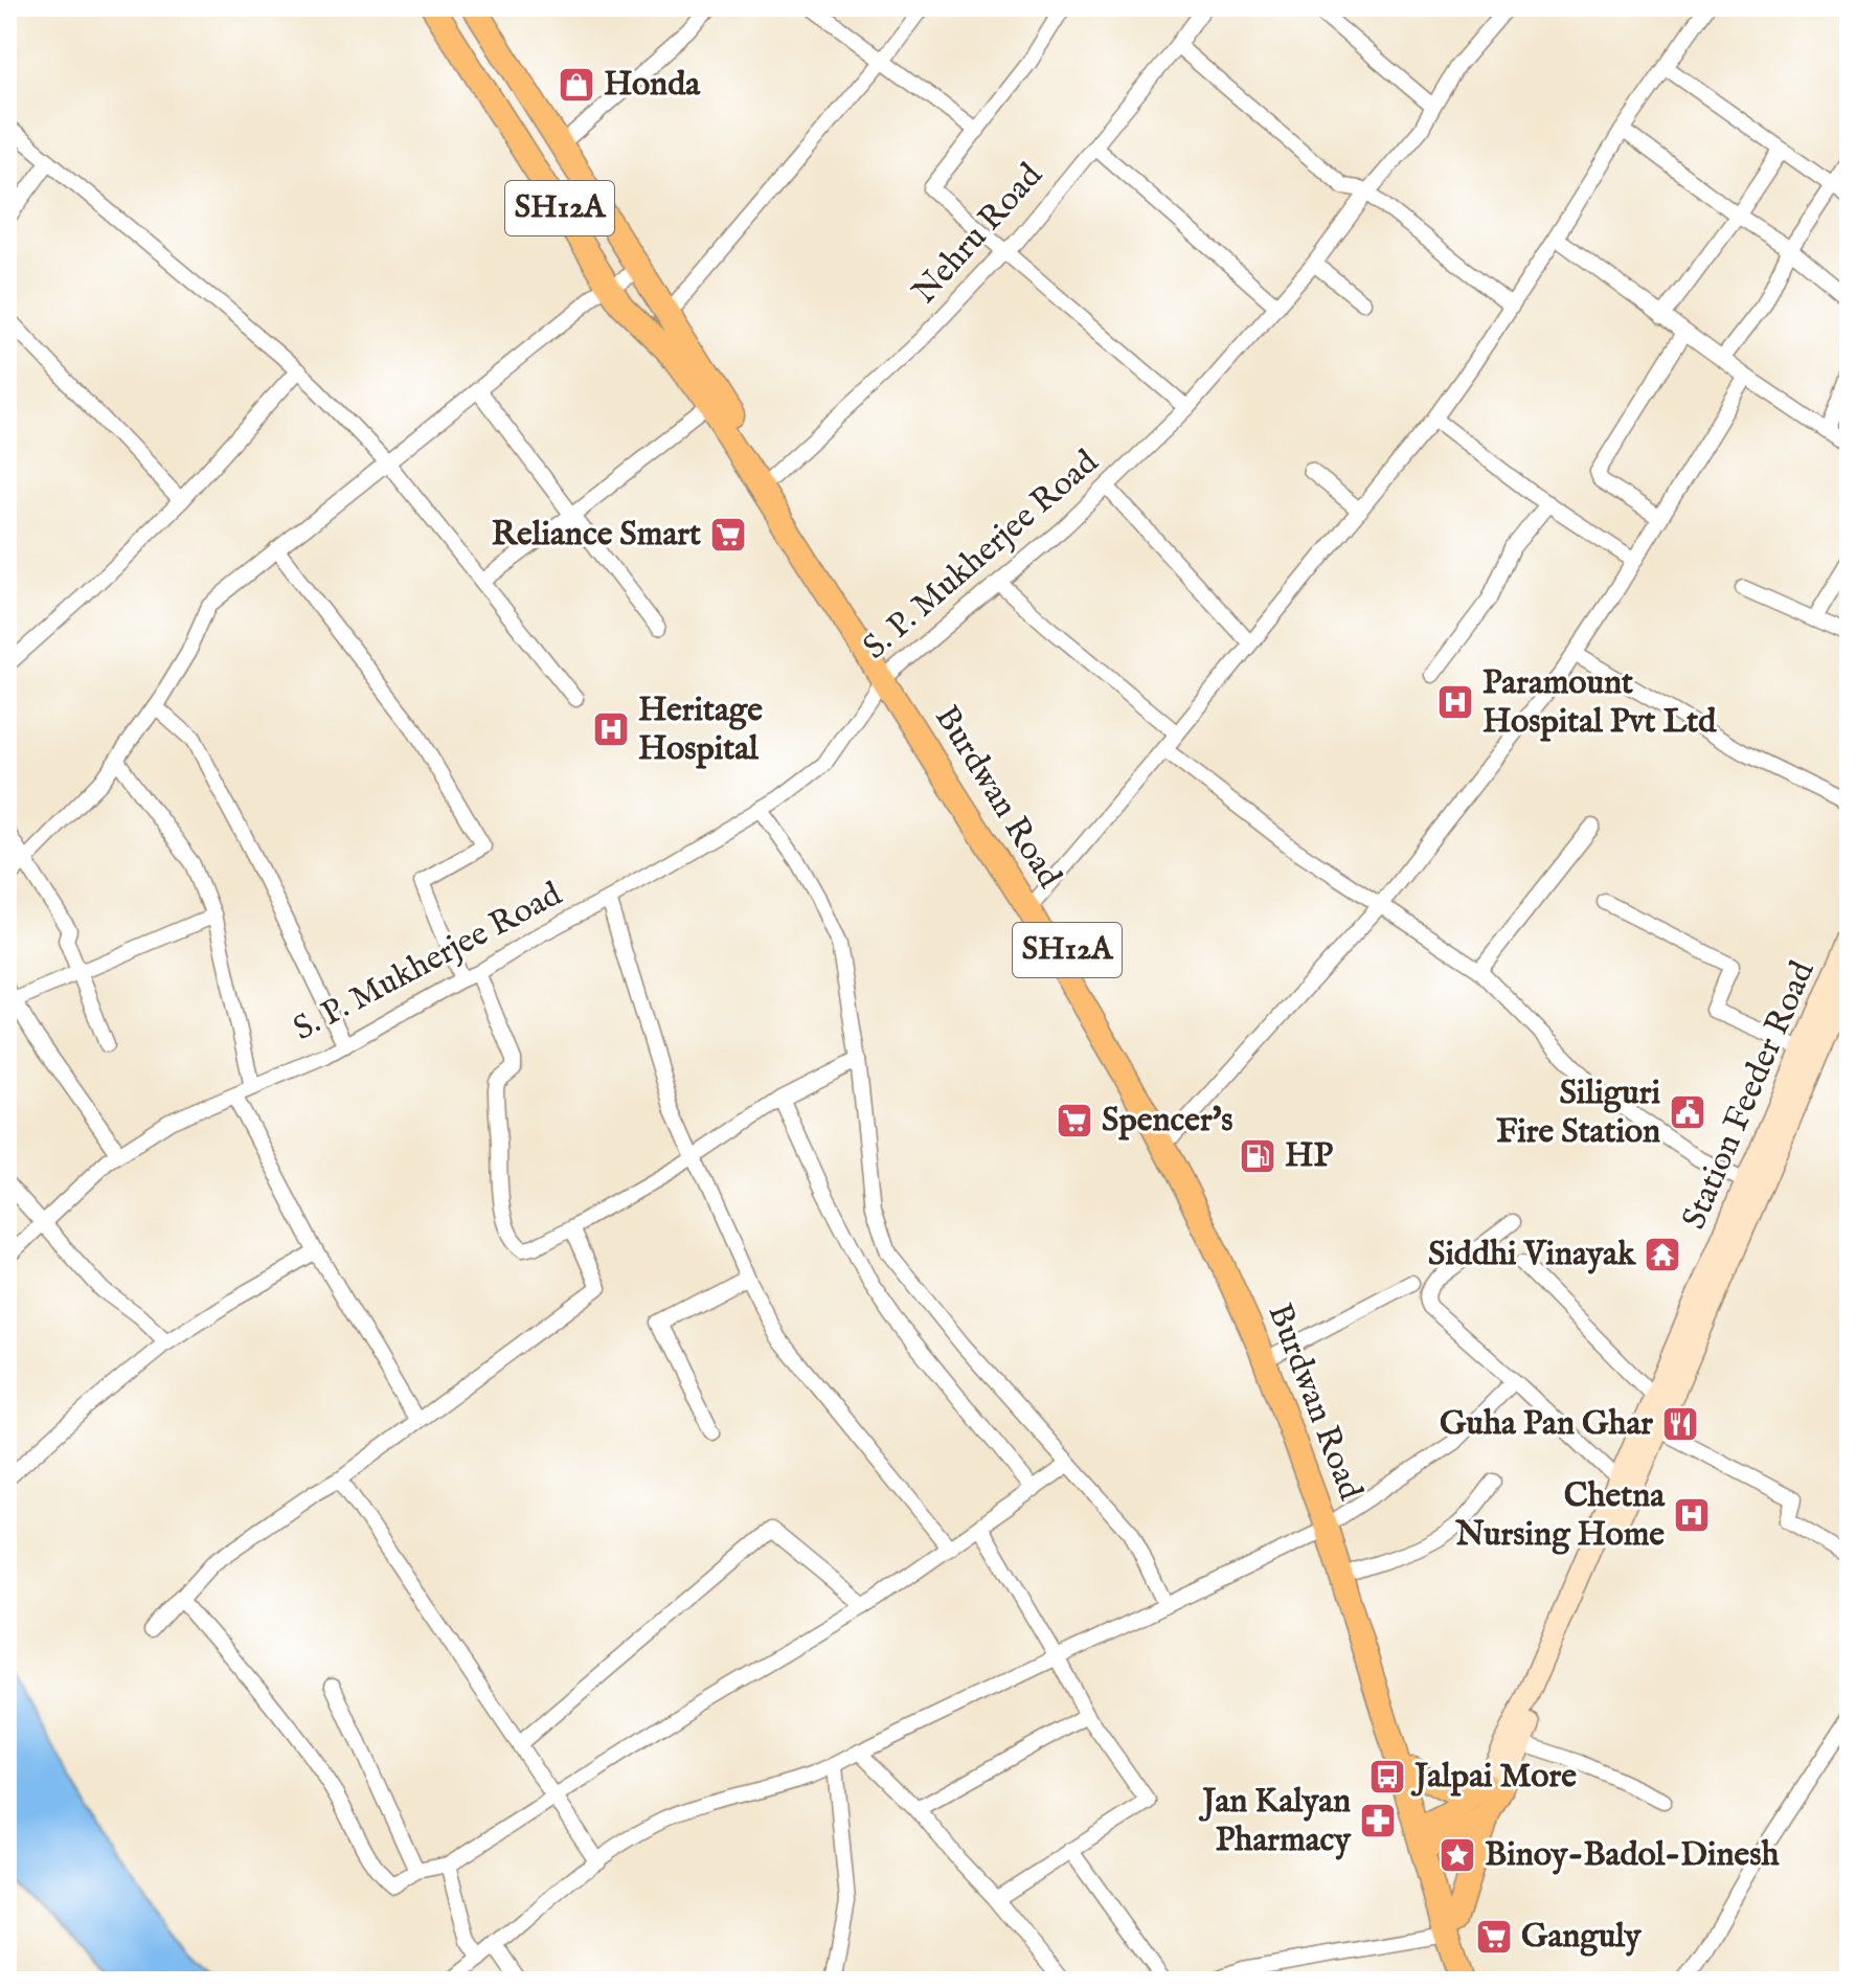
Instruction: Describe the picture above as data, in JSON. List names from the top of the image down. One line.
{"streets":{"main road":["SH12A","Burdwan Road"],"street":["Nehru Road","S. P. Mukherjee Road","Station Feeder Road"]},"crossings":[["Nehru Road","Burdwan Road"],["S. P. Mukherjee Road","Burdwan Road"]],"places":{"shop":["Honda"],"supermarket":["Reliance Smart","Spencer's","Ganguly"],"hospital":["Paramount Hospital Pvt Ltd","Heritage Hospital","Chetna Nursing Home"],"public building":["Siliguri Fire Station"],"fuel station":["HP"],"temple":["Siddhi Vinayak"],"restaurant":["Guha Pan Ghar"],"bus stop":["Jalpai More"],"pharmacy":["Jan Kalyan Pharmacy"],"place":["Binoy-Badol-Dinesh"]}}
